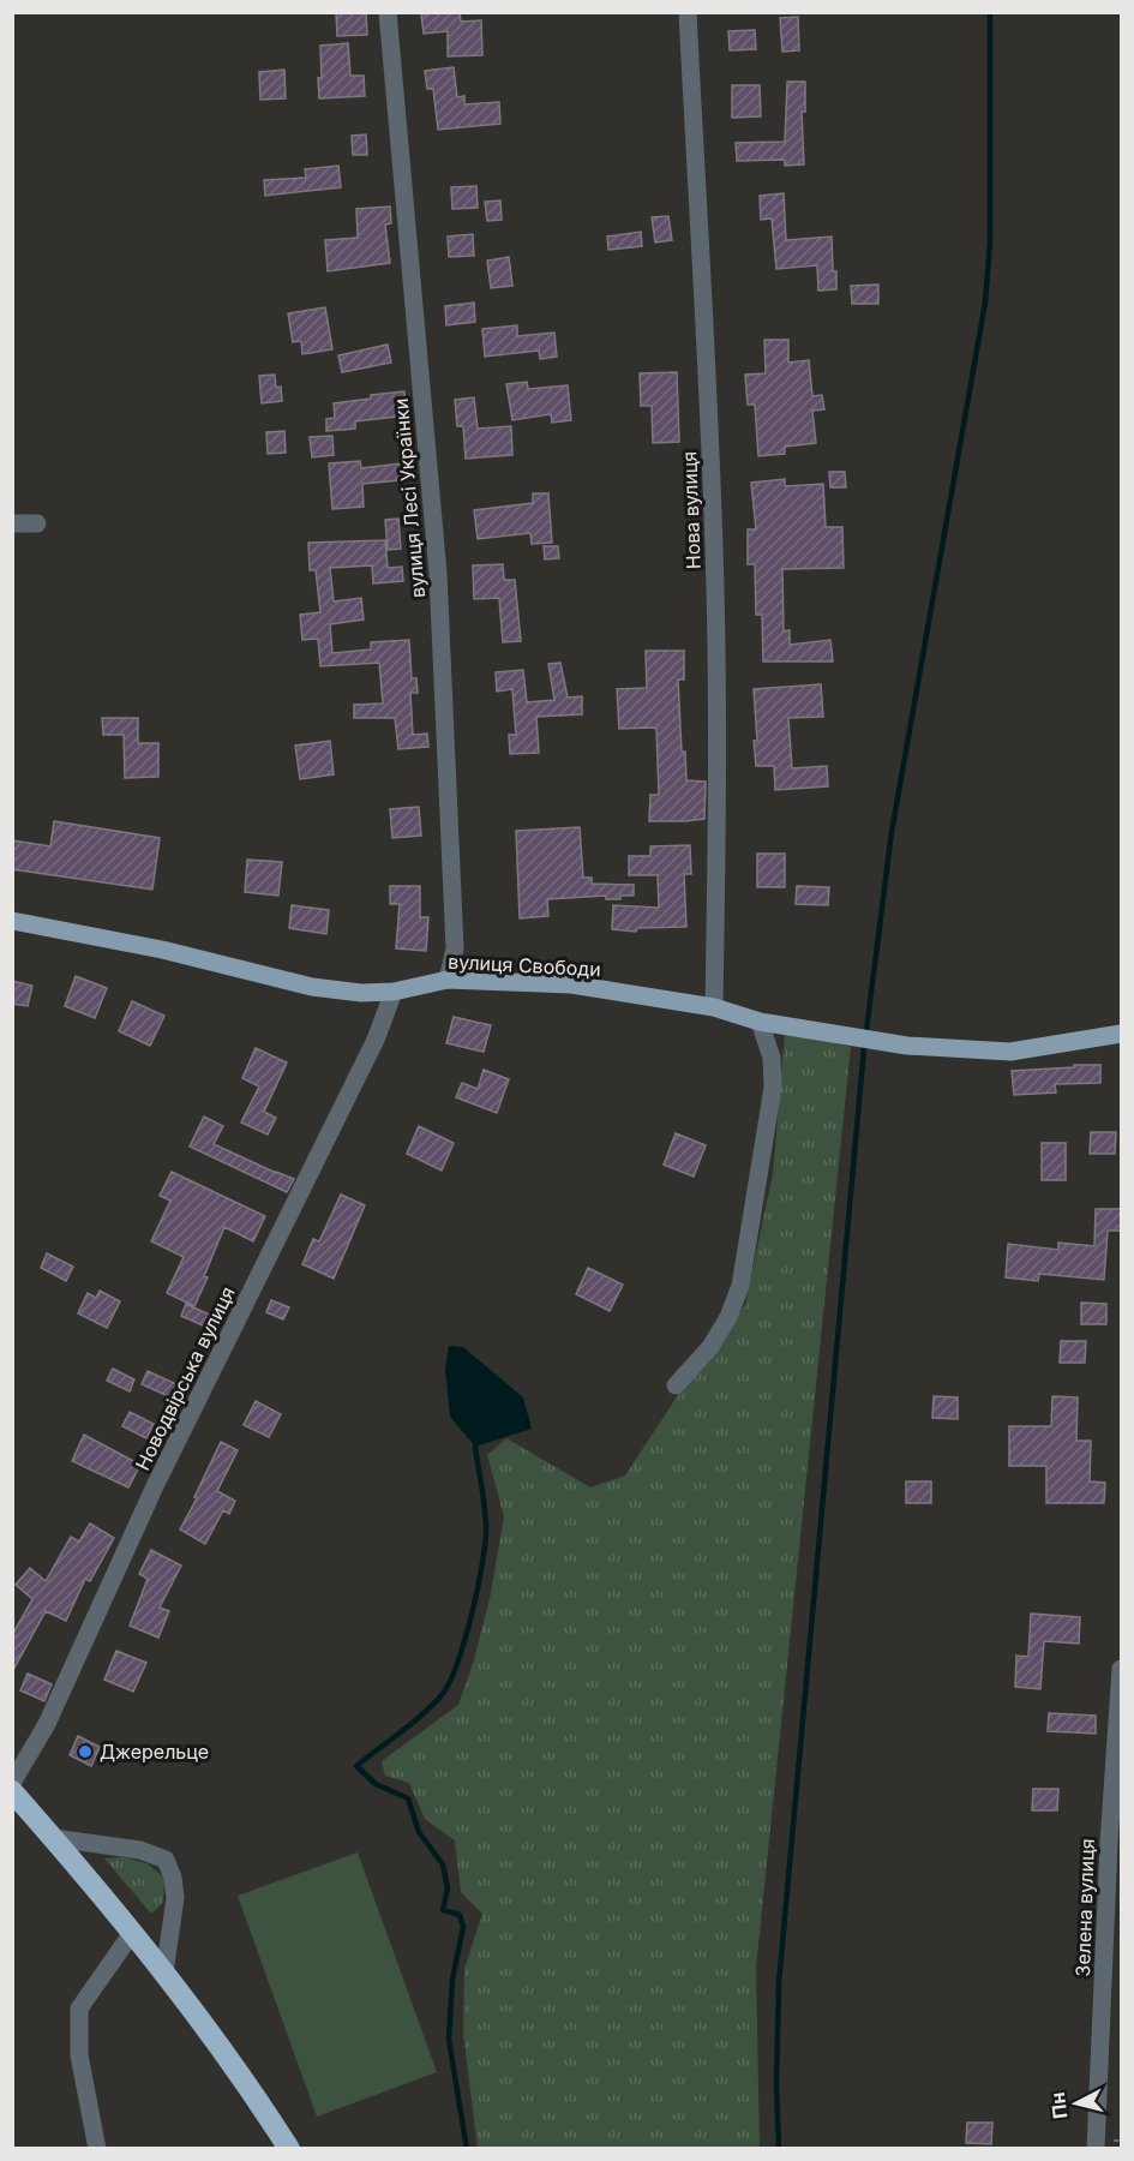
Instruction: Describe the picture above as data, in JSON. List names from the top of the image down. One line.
{"streets":{"main road":["вулиця Свободи"],"street":["вулиця Лесі Українки","Нова вулиця","Новодвірська вулиця","Зелена вулиця"]},"crossings":[["вулиця Лесі Українки","вулиця Свободи"],["Нова вулиця","вулиця Свободи"],["вулиця Свободи","Новодвірська вулиця"]],"places":["Джерельце"],"north":"left"}
